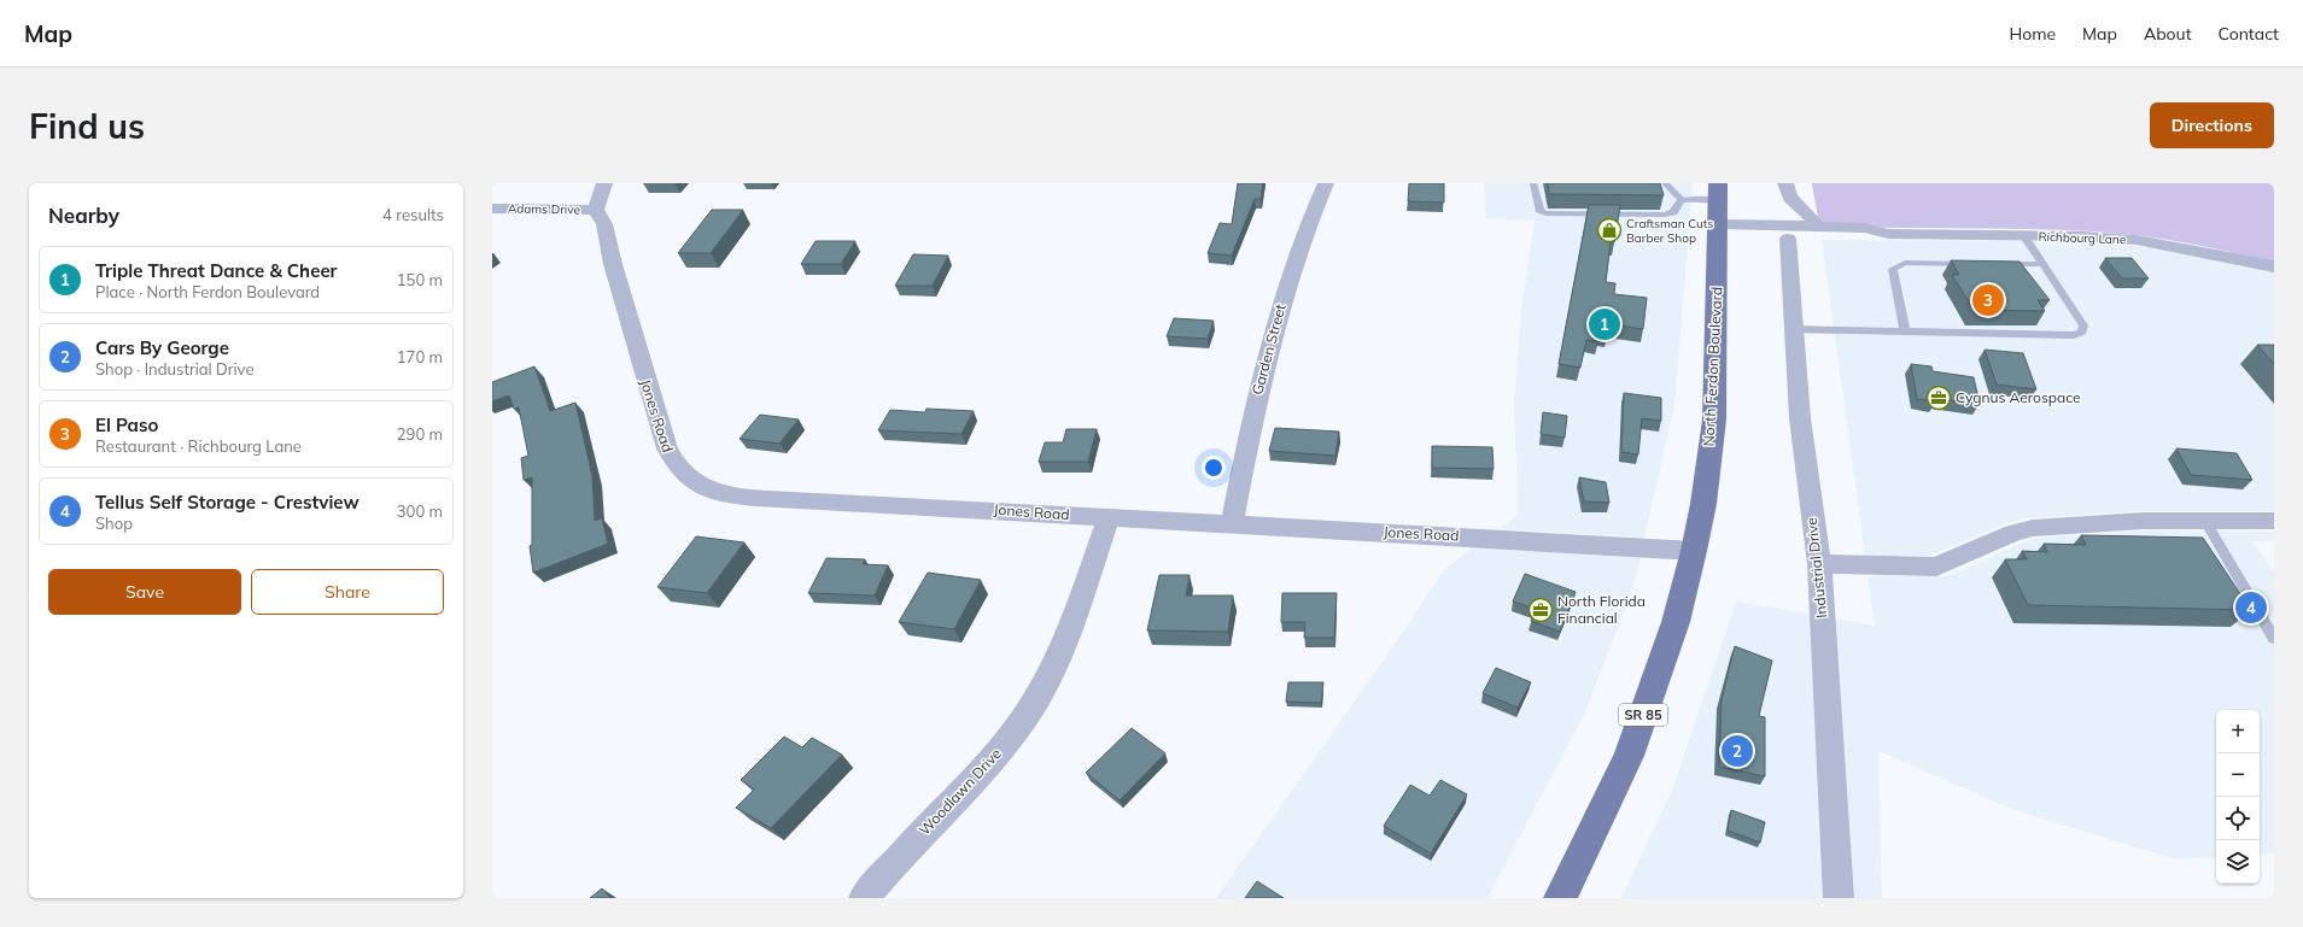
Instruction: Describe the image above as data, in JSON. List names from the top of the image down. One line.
{"streets":{"main road":["North Ferdon Boulevard","SR 85"],"street":["Adams Drive","Richbourg Lane","Garden Street","Jones Road","Industrial Drive","Woodlawn Drive"]},"crossings":[["Adams Drive","Jones Road"],["Richbourg Lane","North Ferdon Boulevard"],["Richbourg Lane","Industrial Drive"],["Garden Street","Jones Road"],["North Ferdon Boulevard","Jones Road"],["Jones Road","Woodlawn Drive"]],"places":{"shop":["Craftsman Cuts Barber Shop"],"office":["Cygnus Aerospace","North Florida Financial"]},"page":{"header":"Map","nav":["Home","Map","About","Contact"],"buttons":["Directions",["Save","Share"]],"title":"Find us","heading":["Nearby","4 results"],"list":[{"mark":"1","name":"Triple Threat Dance & Cheer","note":"Place · North Ferdon Boulevard","value":"150 m"},{"mark":"2","name":"Cars By George","note":"Shop · Industrial Drive","value":"170 m"},{"mark":"3","name":"El Paso","note":"Restaurant · Richbourg Lane","value":"290 m"},{"mark":"4","name":"Tellus Self Storage - Crestview","note":"Shop","value":"300 m"}],"pins":["3","1","4","2"],"map_buttons":["+","−"]}}
